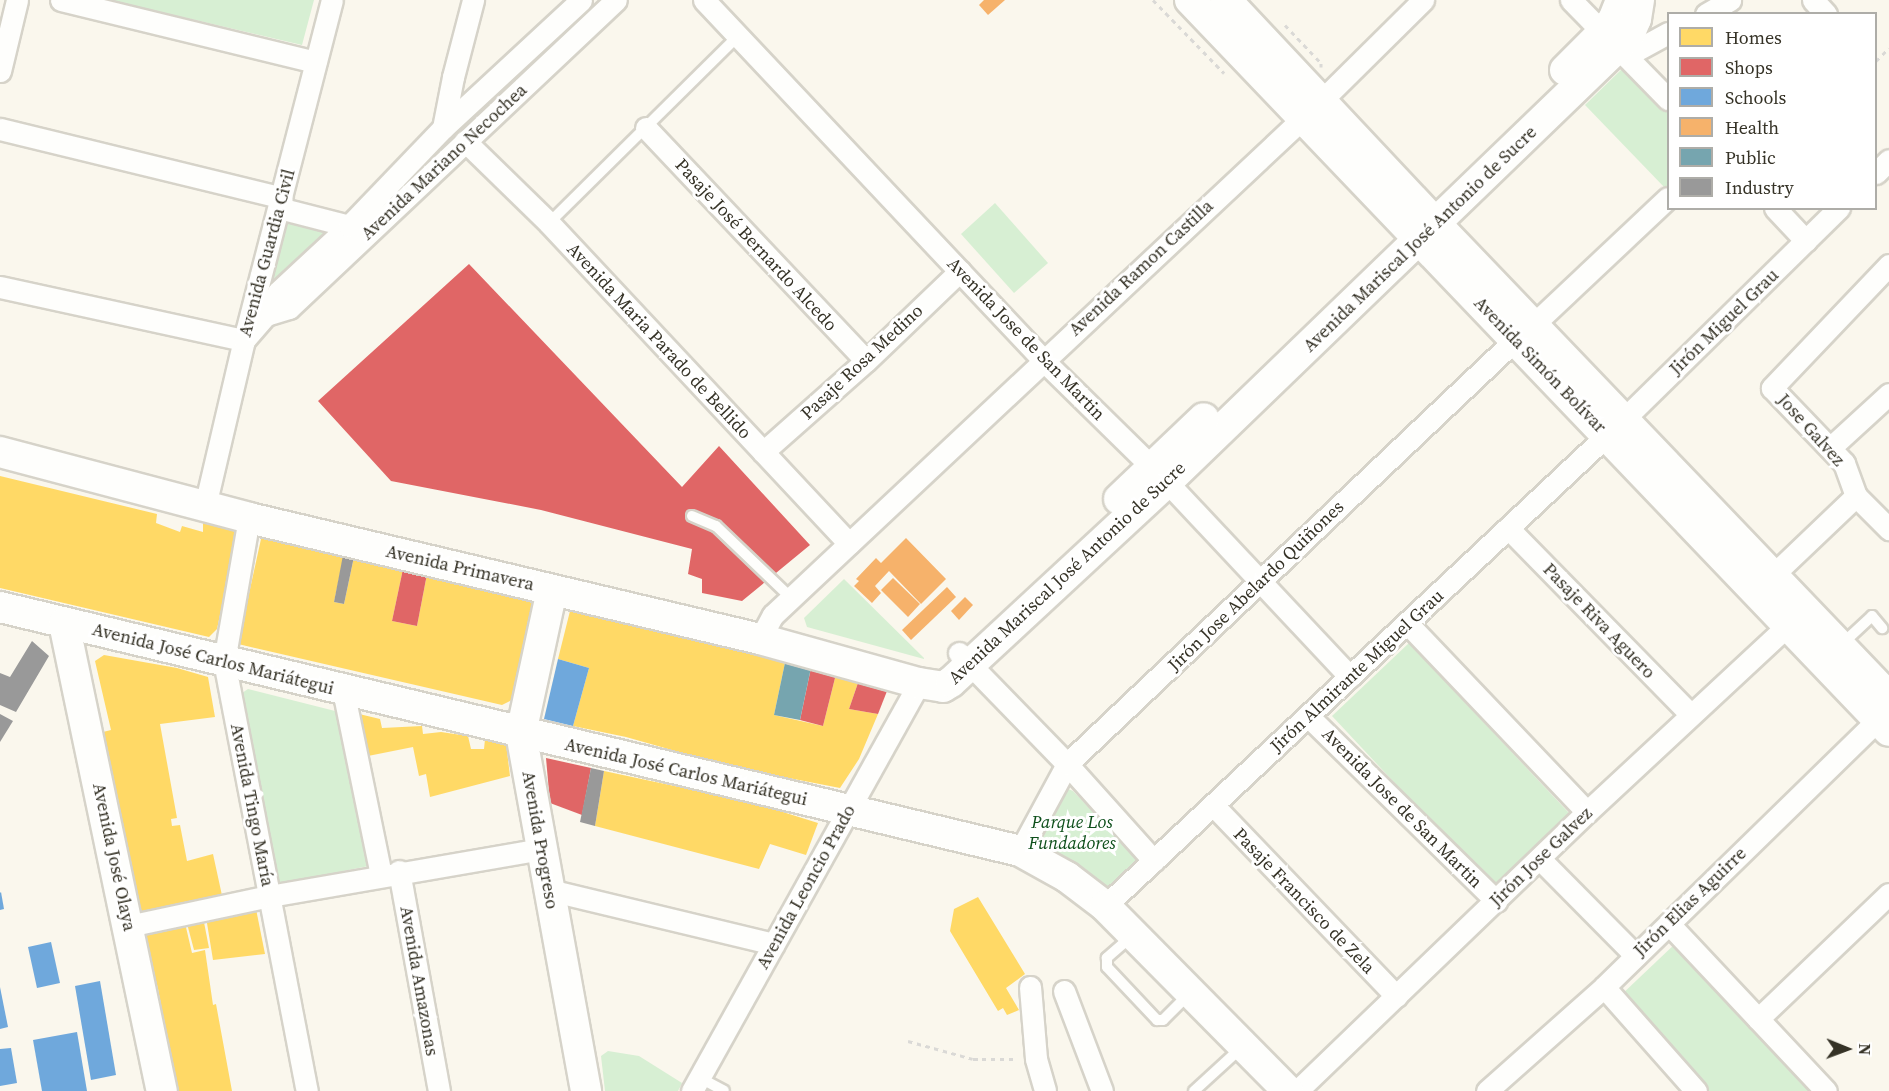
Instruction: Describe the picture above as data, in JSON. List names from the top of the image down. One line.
{"streets":{"street":["Avenida Mariano Necochea","Avenida Mariscal José Antonio de Sucre","Pasaje José Bernardo Alcedo","Avenida Guardia Civil","Avenida Ramon Castilla","Jirón Miguel Grau","Avenida Jose de San Martin","Avenida Maria Parado de Bellido","Pasaje Rosa Medino","Avenida Simón Bolívar","Jose Galvez","Avenida Primavera","Jirón Jose Abelardo Quiñones","Pasaje Riva Aguero","Avenida José Carlos Mariátegui","Jirón Almirante Miguel Grau","Avenida Tingo María","Avenida Progreso","Avenida José Olaya","Jirón Jose Galvez","Avenida Leoncio Prado","Pasaje Francisco de Zela","Jirón Elias Aguirre","Avenida Amazonas"]},"crossings":[["Avenida Mariano Necochea","Avenida Guardia Civil"],["Avenida Mariano Necochea","Avenida Maria Parado de Bellido"],["Avenida Mariscal José Antonio de Sucre","Avenida Jose de San Martin"],["Avenida Mariscal José Antonio de Sucre","Avenida Simón Bolívar"],["Avenida Mariscal José Antonio de Sucre","Avenida Primavera"],["Avenida Mariscal José Antonio de Sucre","Avenida Leoncio Prado"],["Pasaje José Bernardo Alcedo","Pasaje Rosa Medino"],["Avenida Guardia Civil","Avenida Primavera"],["Avenida Ramon Castilla","Avenida Jose de San Martin"],["Avenida Ramon Castilla","Avenida Maria Parado de Bellido"],["Avenida Ramon Castilla","Avenida Simón Bolívar"],["Avenida Ramon Castilla","Avenida Primavera"],["Jirón Miguel Grau","Avenida Simón Bolívar"],["Jirón Miguel Grau","Jirón Almirante Miguel Grau"],["Avenida Jose de San Martin","Pasaje Rosa Medino"],["Avenida Jose de San Martin","Jirón Jose Abelardo Quiñones"],["Avenida Jose de San Martin","Jirón Almirante Miguel Grau"],["Avenida Jose de San Martin","Jirón Jose Galvez"],["Avenida Maria Parado de Bellido","Pasaje Rosa Medino"],["Avenida Simón Bolívar","Jirón Jose Abelardo Quiñones"],["Avenida Simón Bolívar","Jirón Almirante Miguel Grau"],["Avenida Simón Bolívar","Jirón Jose Galvez"],["Avenida Simón Bolívar","Jirón Elias Aguirre"],["Avenida Primavera","Avenida Tingo María"],["Avenida Primavera","Avenida Progreso"],["Avenida Primavera","Avenida Leoncio Prado"],["Jirón Jose Abelardo Quiñones","Avenida José Carlos Mariátegui"],["Pasaje Riva Aguero","Jirón Almirante Miguel Grau"],["Pasaje Riva Aguero","Jirón Jose Galvez"],["Avenida José Carlos Mariátegui","Jirón Almirante Miguel Grau"],["Avenida José Carlos Mariátegui","Avenida Tingo María"],["Avenida José Carlos Mariátegui","Avenida Progreso"],["Avenida José Carlos Mariátegui","Avenida José Olaya"],["Avenida José Carlos Mariátegui","Avenida Leoncio Prado"],["Avenida José Carlos Mariátegui","Avenida Amazonas"],["Jirón Almirante Miguel Grau","Pasaje Francisco de Zela"],["Jirón Jose Galvez","Pasaje Francisco de Zela"]],"parks":["Parque Los Fundadores"],"legend":["Homes","Shops","Schools","Health","Public","Industry"],"north":"right"}
